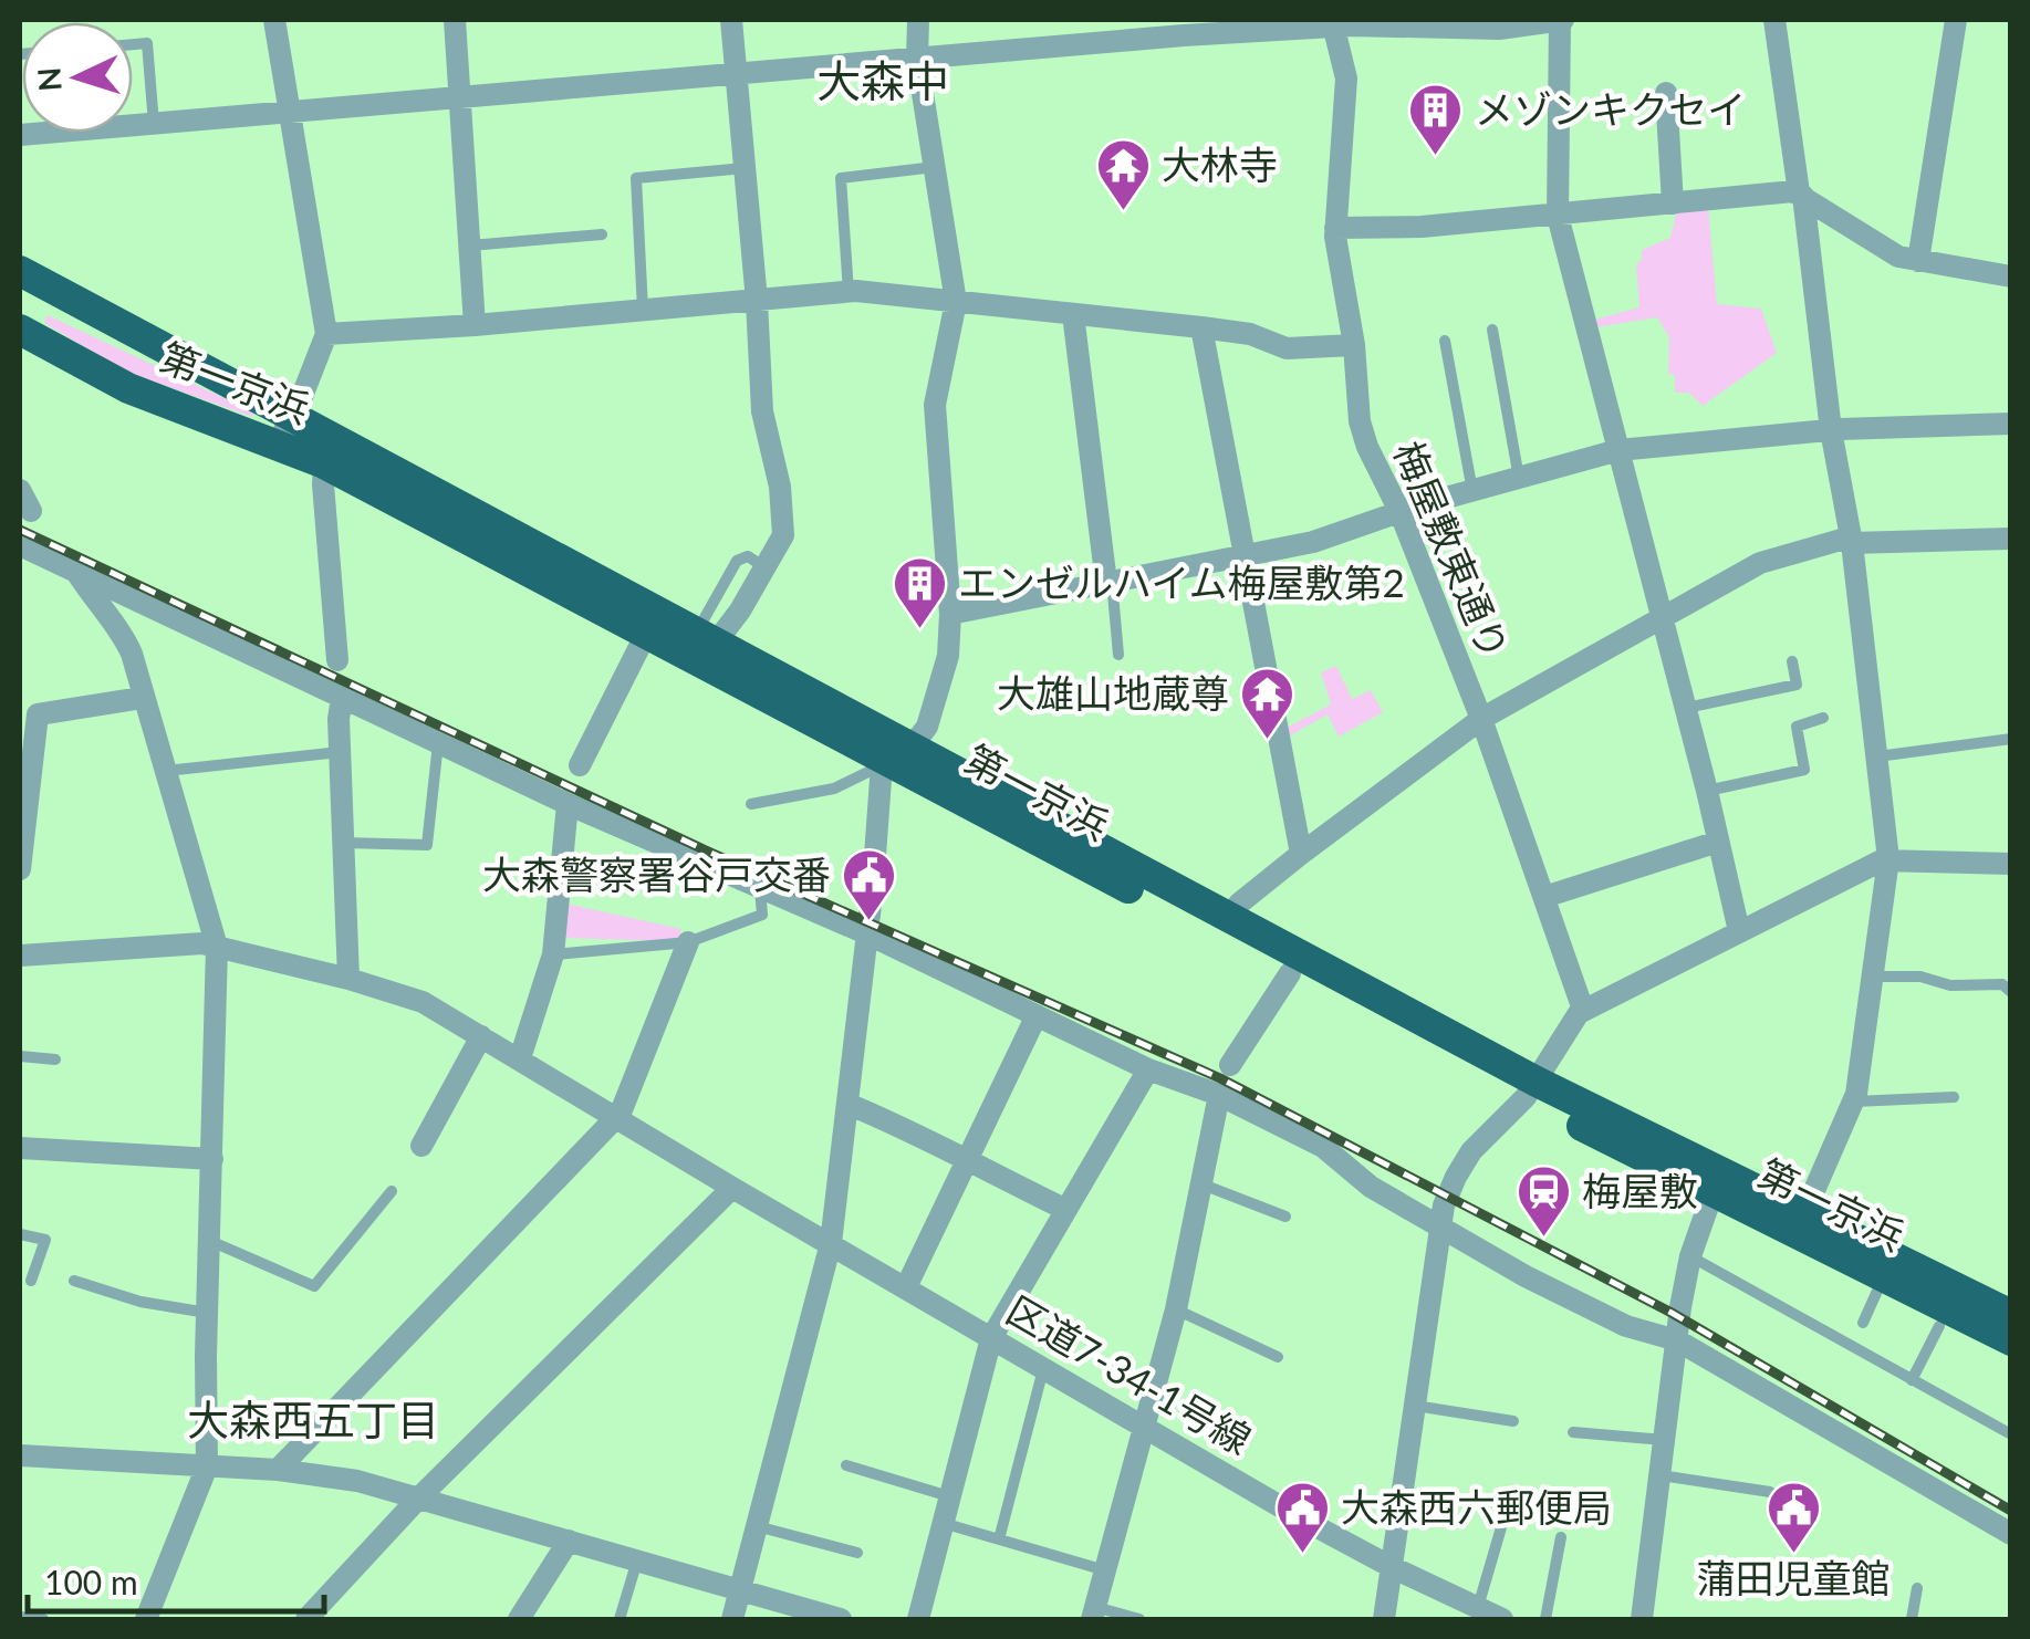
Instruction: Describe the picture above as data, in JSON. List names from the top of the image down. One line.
{"streets":{"highway":["第一京浜"],"street":["梅屋敷東通り","区道7-34-1号線"]},"districts":["大森中","大森西五丁目"],"places":{"building":["メゾンキクセイ","エンゼルハイム梅屋敷第2"],"temple":["大林寺","大雄山地蔵尊"],"public building":["大森警察署谷戸交番","大森西六郵便局","蒲田児童館"],"station":["梅屋敷"]},"scale_bar":"100 m","north":"left"}
